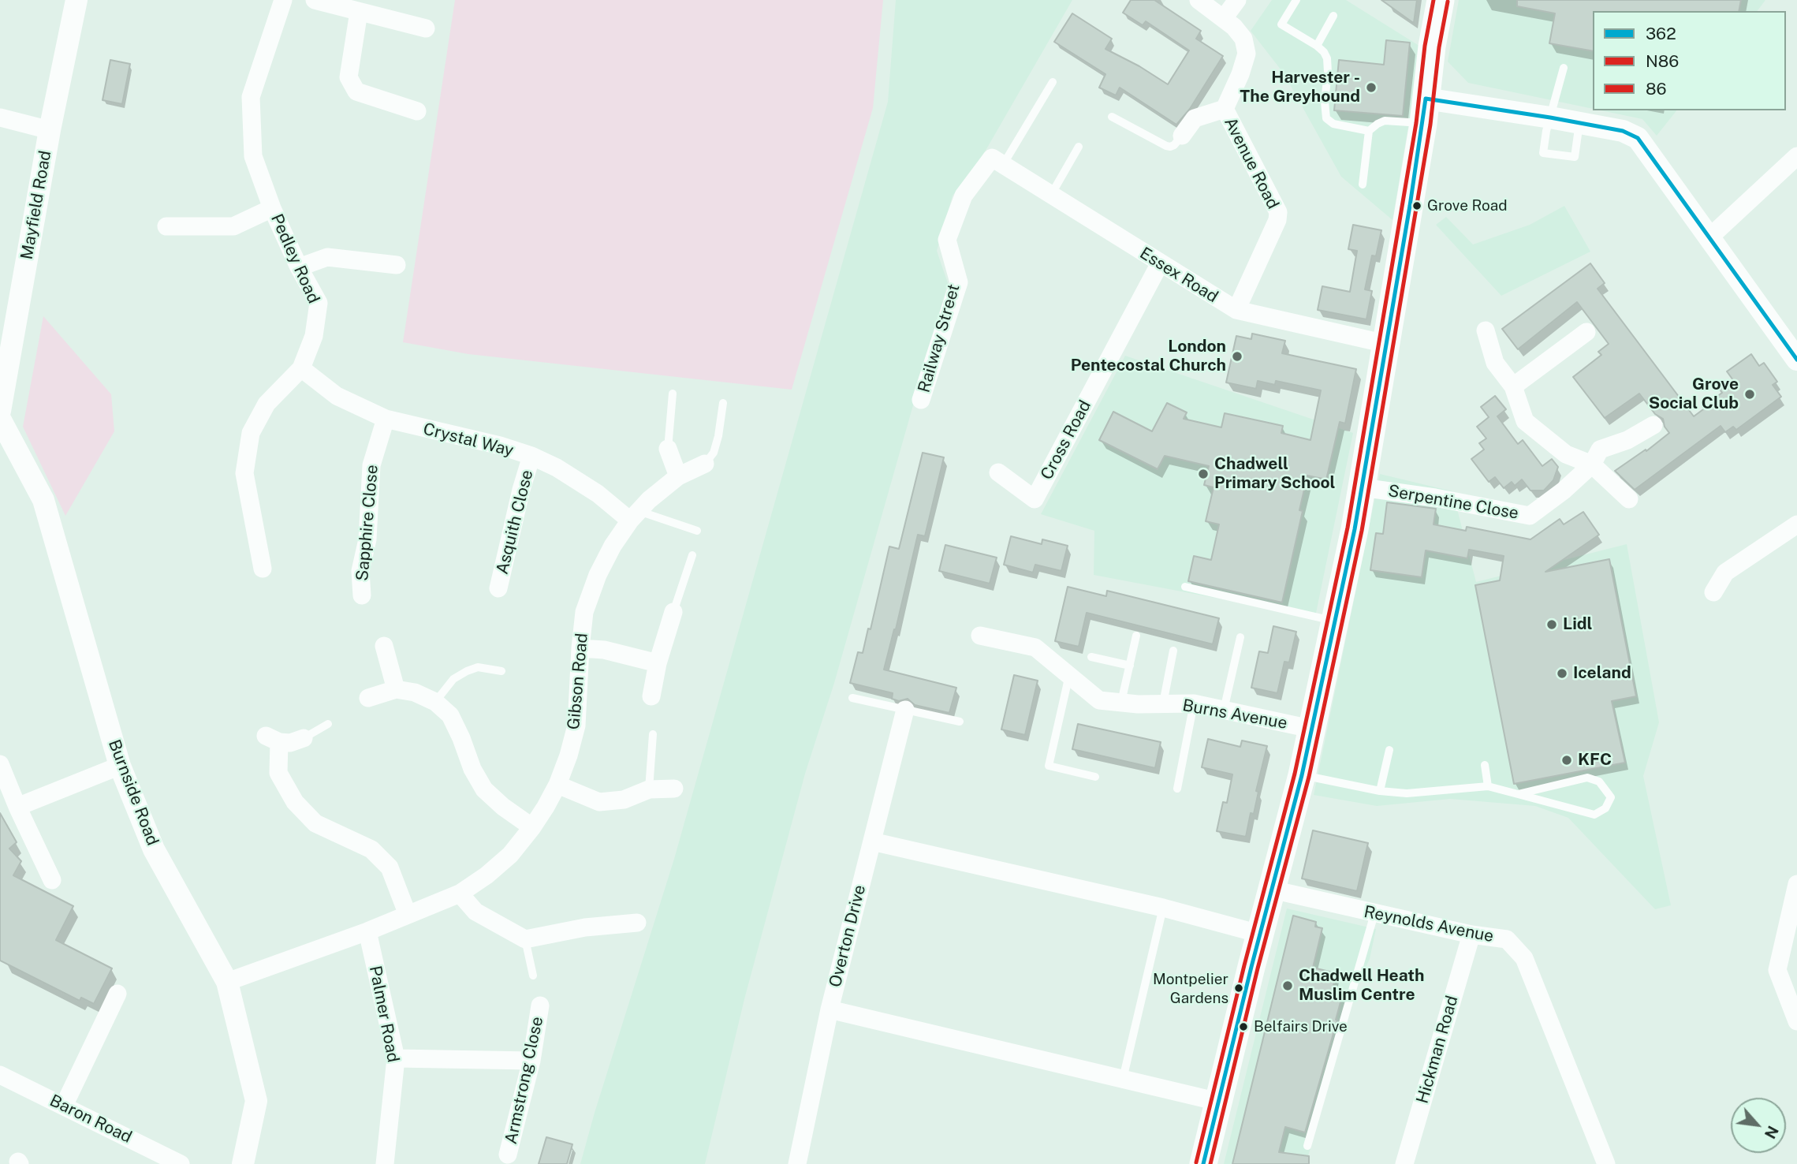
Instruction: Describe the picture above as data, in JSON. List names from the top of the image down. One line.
{"streets":{"street":["Avenue Road","Mayfield Road","Pedley Road","Essex Road","Railway Street","Crystal Way","Cross Road","Serpentine Close","Asquith Close","Sapphire Close","Gibson Road","Burns Avenue","Burnside Road","Reynolds Avenue","Overton Drive","Palmer Road","Hickman Road","Armstrong Close","Baron Road"]},"crossings":[["Avenue Road","Essex Road"],["Pedley Road","Crystal Way"],["Essex Road","Railway Street"],["Essex Road","Cross Road"],["Crystal Way","Asquith Close"],["Crystal Way","Sapphire Close"],["Crystal Way","Gibson Road"],["Gibson Road","Burnside Road"],["Gibson Road","Palmer Road"],["Reynolds Avenue","Hickman Road"]],"places":["Harvester - The Greyhound","Grove Road","London Pentecostal Church","Grove Social Club","Chadwell Primary School","Lidl","Iceland","KFC","Chadwell Heath Muslim Centre","Montpelier Gardens","Belfairs Drive"],"lines":["transit line 86","transit line N86","transit line 362"],"legend":["362","N86","86"],"north":"bottom right"}
